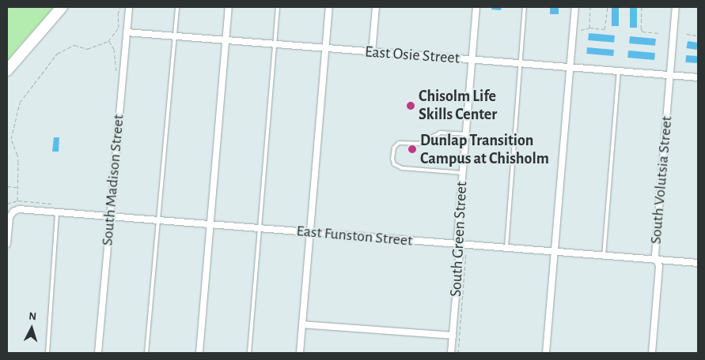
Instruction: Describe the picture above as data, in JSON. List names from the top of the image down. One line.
{"streets":{"street":["East Osie Street","South Madison Street","South Volutsia Street","East Funston Street","South Green Street"]},"crossings":[["East Osie Street","South Madison Street"],["East Osie Street","South Volutsia Street"],["East Osie Street","South Green Street"],["South Madison Street","East Funston Street"],["South Volutsia Street","East Funston Street"],["East Funston Street","South Green Street"]],"places":["Chisolm Life Skills Center","Dunlap Transition Campus at Chisholm"],"north":"top"}
